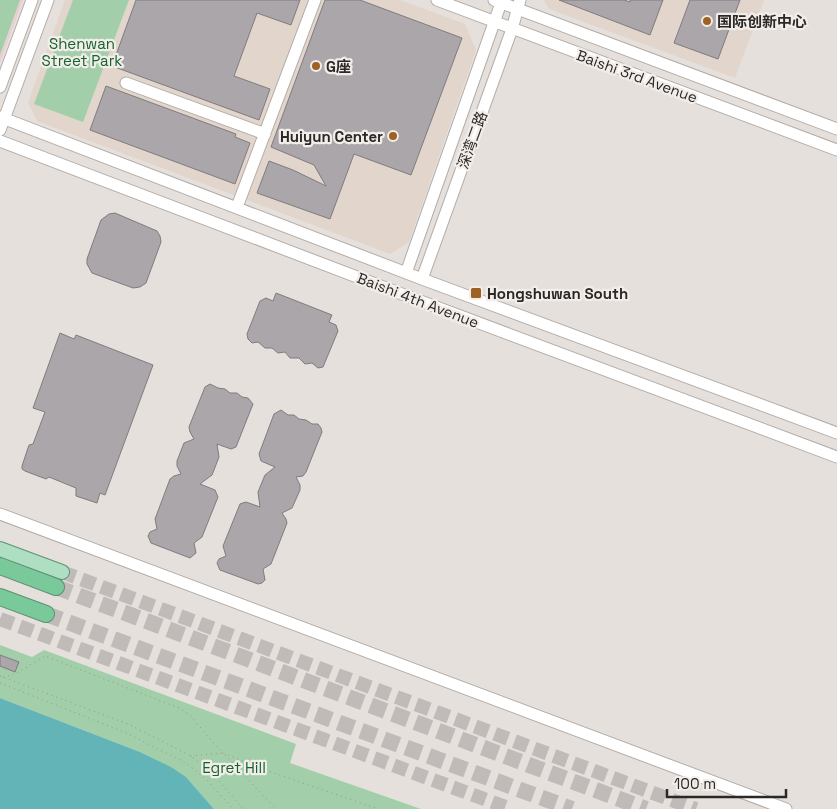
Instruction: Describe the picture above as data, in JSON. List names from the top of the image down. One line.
{"streets":{"street":["Baishi 3rd Avenue","深湾二路","Baishi 4th Avenue"]},"crossings":[["Baishi 3rd Avenue","深湾二路"],["深湾二路","Baishi 4th Avenue"]],"parks":["Shenwan Street Park","Egret Hill"],"places":{"other":["国际创新中心","G座","Huiyun Center"],"transit":["Hongshuwan South"]},"scale_bar":"100 m"}
